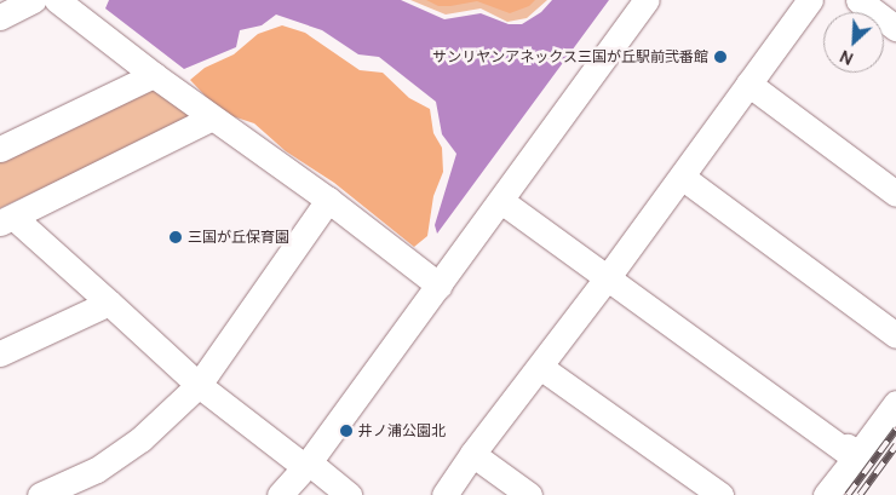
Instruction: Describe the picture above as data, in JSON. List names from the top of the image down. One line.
{"places":["サンリヤンアネックス三国が丘駅前弐番館","三国が丘保育園","井ノ浦公園北"],"north":"bottom left"}
